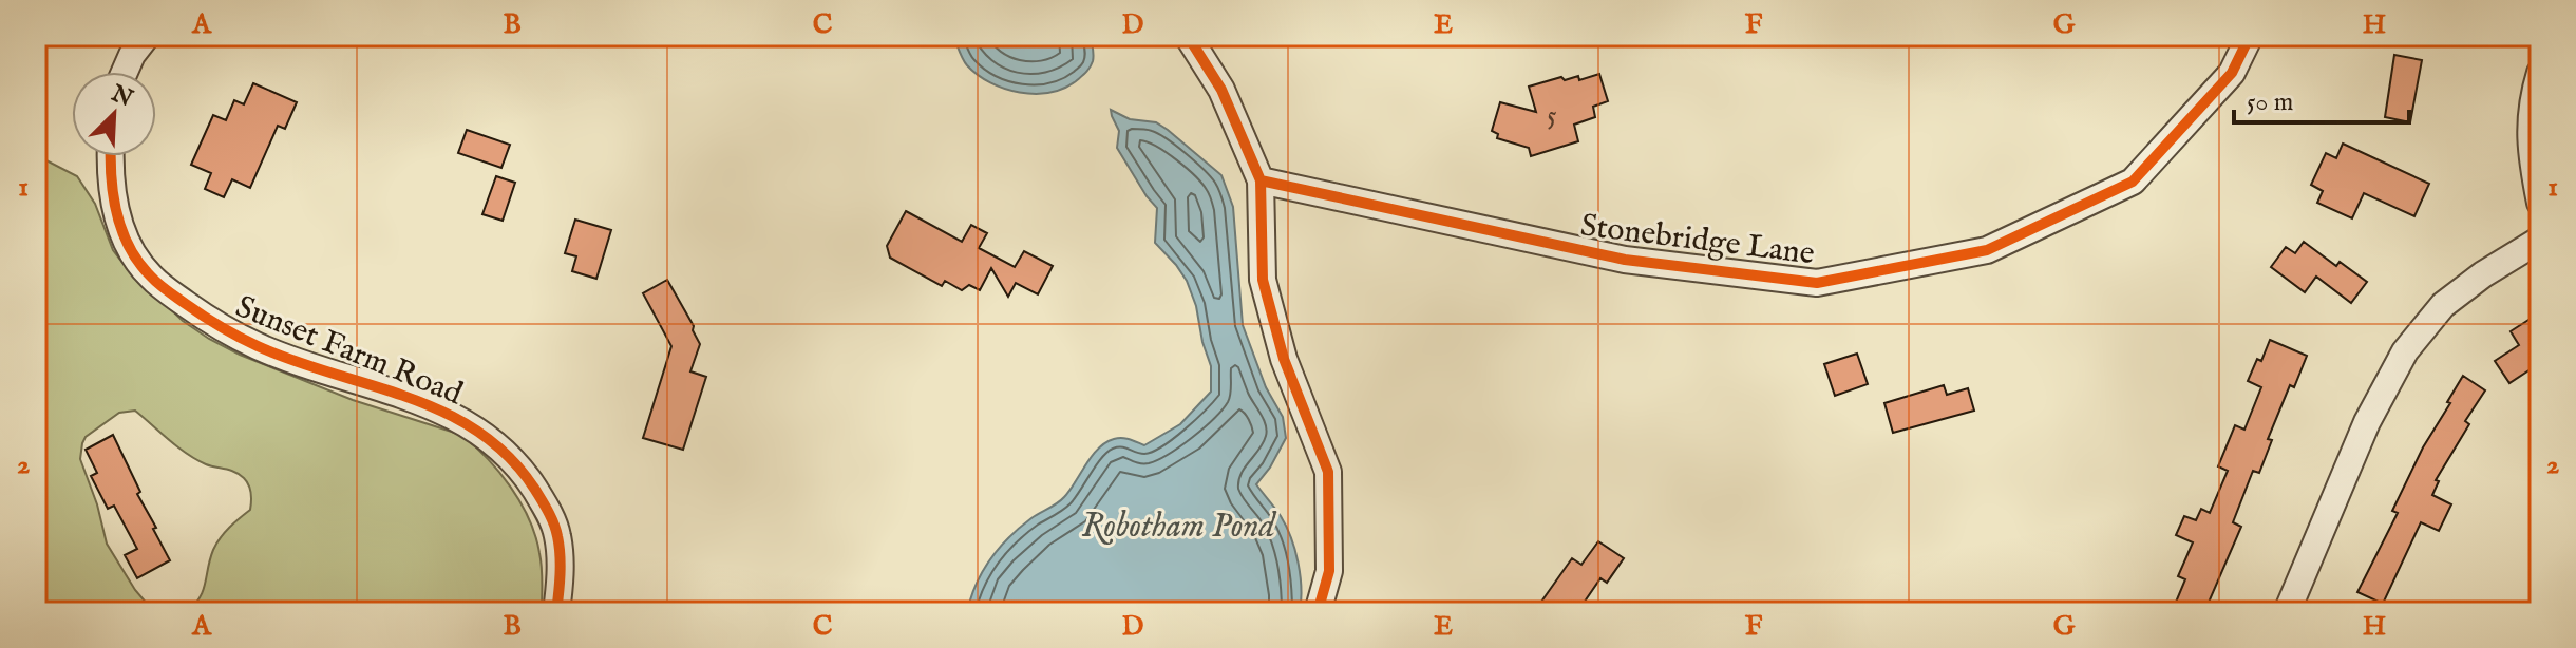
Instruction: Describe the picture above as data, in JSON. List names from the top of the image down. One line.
{"streets":{"street":["Stonebridge Lane","Sunset Farm Road"]},"water":["Robotham Pond"],"house_numbers":["5"],"scale_bar":"50 m","north":"top right","grid":{"columns":["A","B","C","D","E","F","G","H"],"rows":["1","2"]}}
